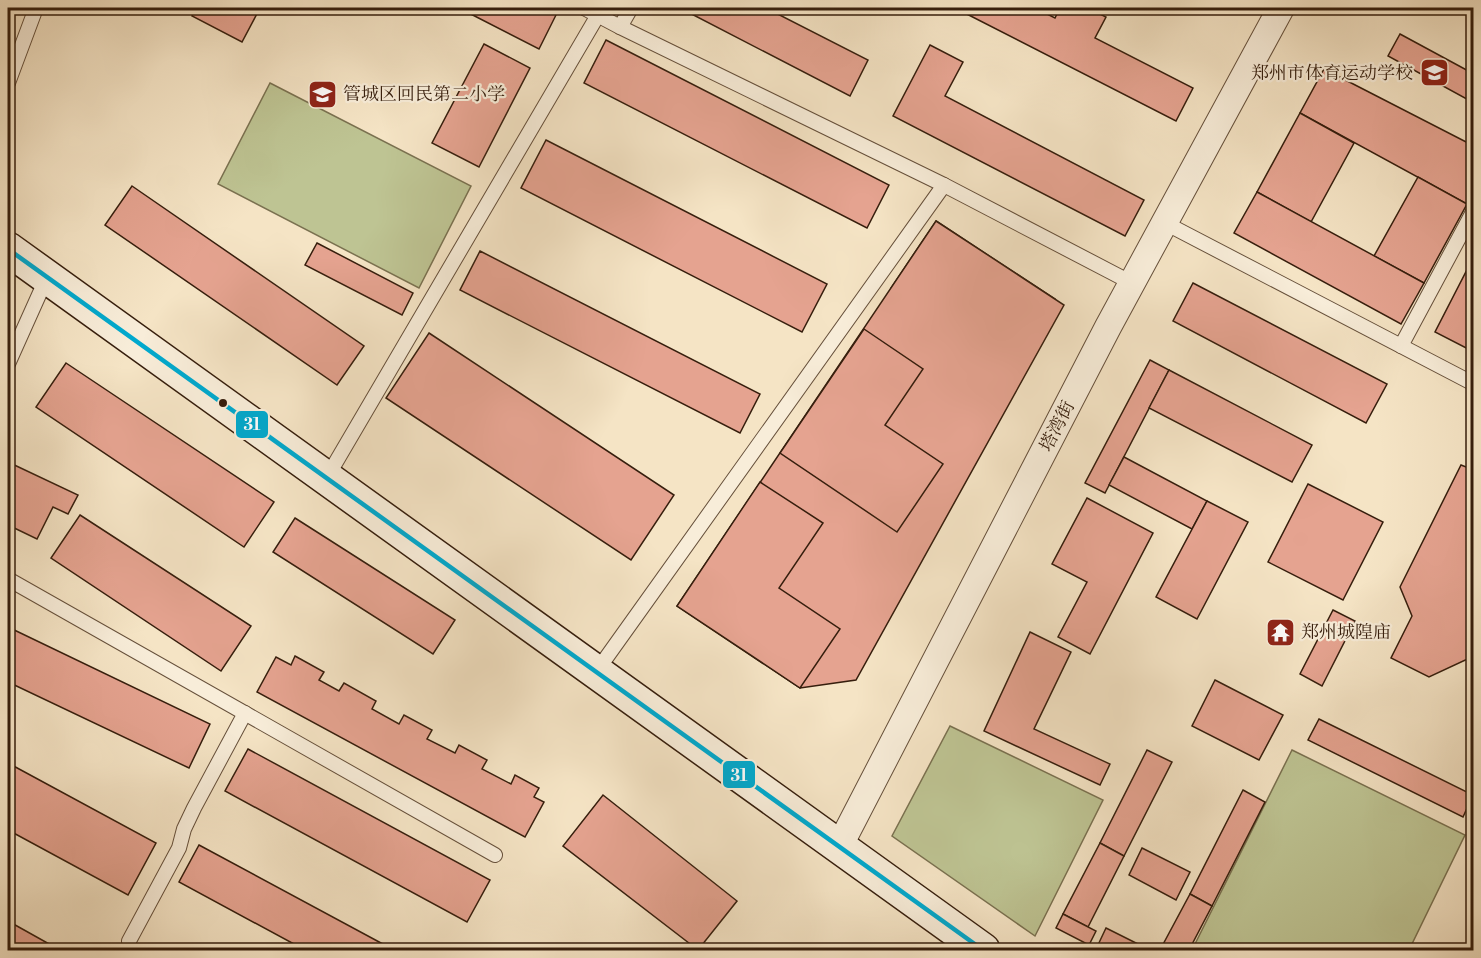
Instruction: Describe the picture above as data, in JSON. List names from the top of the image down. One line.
{"streets":{"street":["塔湾街"]},"places":{"school or university":["郑州市体育运动学校","管城区回民第二小学"],"temple":["郑州城隍庙"]},"lines":["transit line 31"]}
